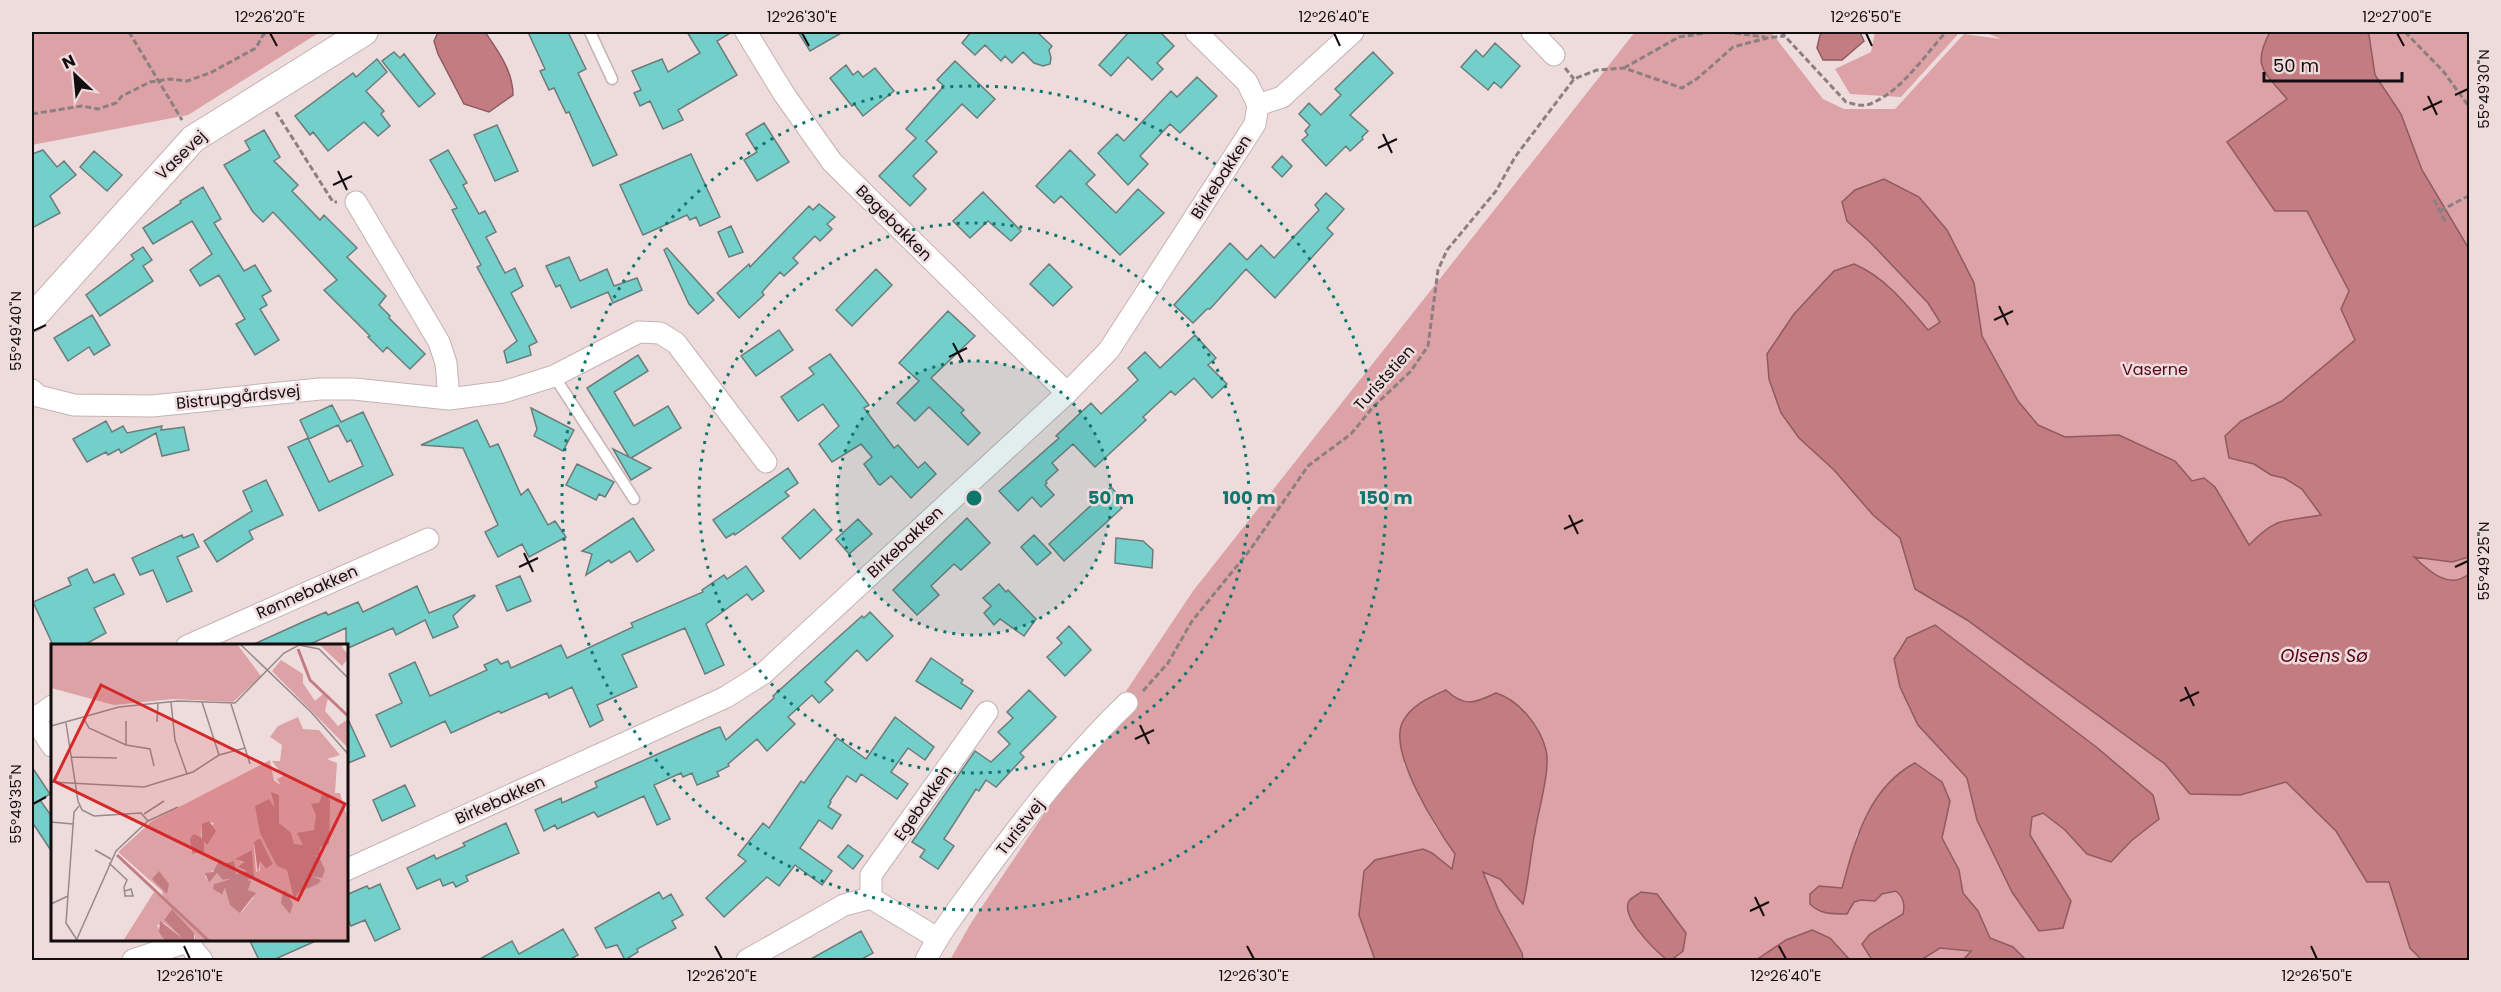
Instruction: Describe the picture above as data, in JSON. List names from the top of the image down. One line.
{"streets":{"street":["Vasevej","Birkebakken","Bøgebakken","Bistrupgårdsvej","Rønnebakken","Egebakken","Turistvej"],"path":["Turiststien"]},"crossings":[["Birkebakken","Bøgebakken"],["Turiststien","Turistvej"]],"water":["Olsens Sø"],"parks":["Vaserne"],"scale_bar":"50 m","north":"top left","coordinates":["12°26'20\"E","12°26'30\"E","12°26'40\"E","12°26'50\"E","12°27'00\"E","55°49'30\"N","55°49'40\"N","55°49'25\"N","55°49'35\"N","12°26'10\"E"],"rings":["50 m","100 m","150 m"]}
